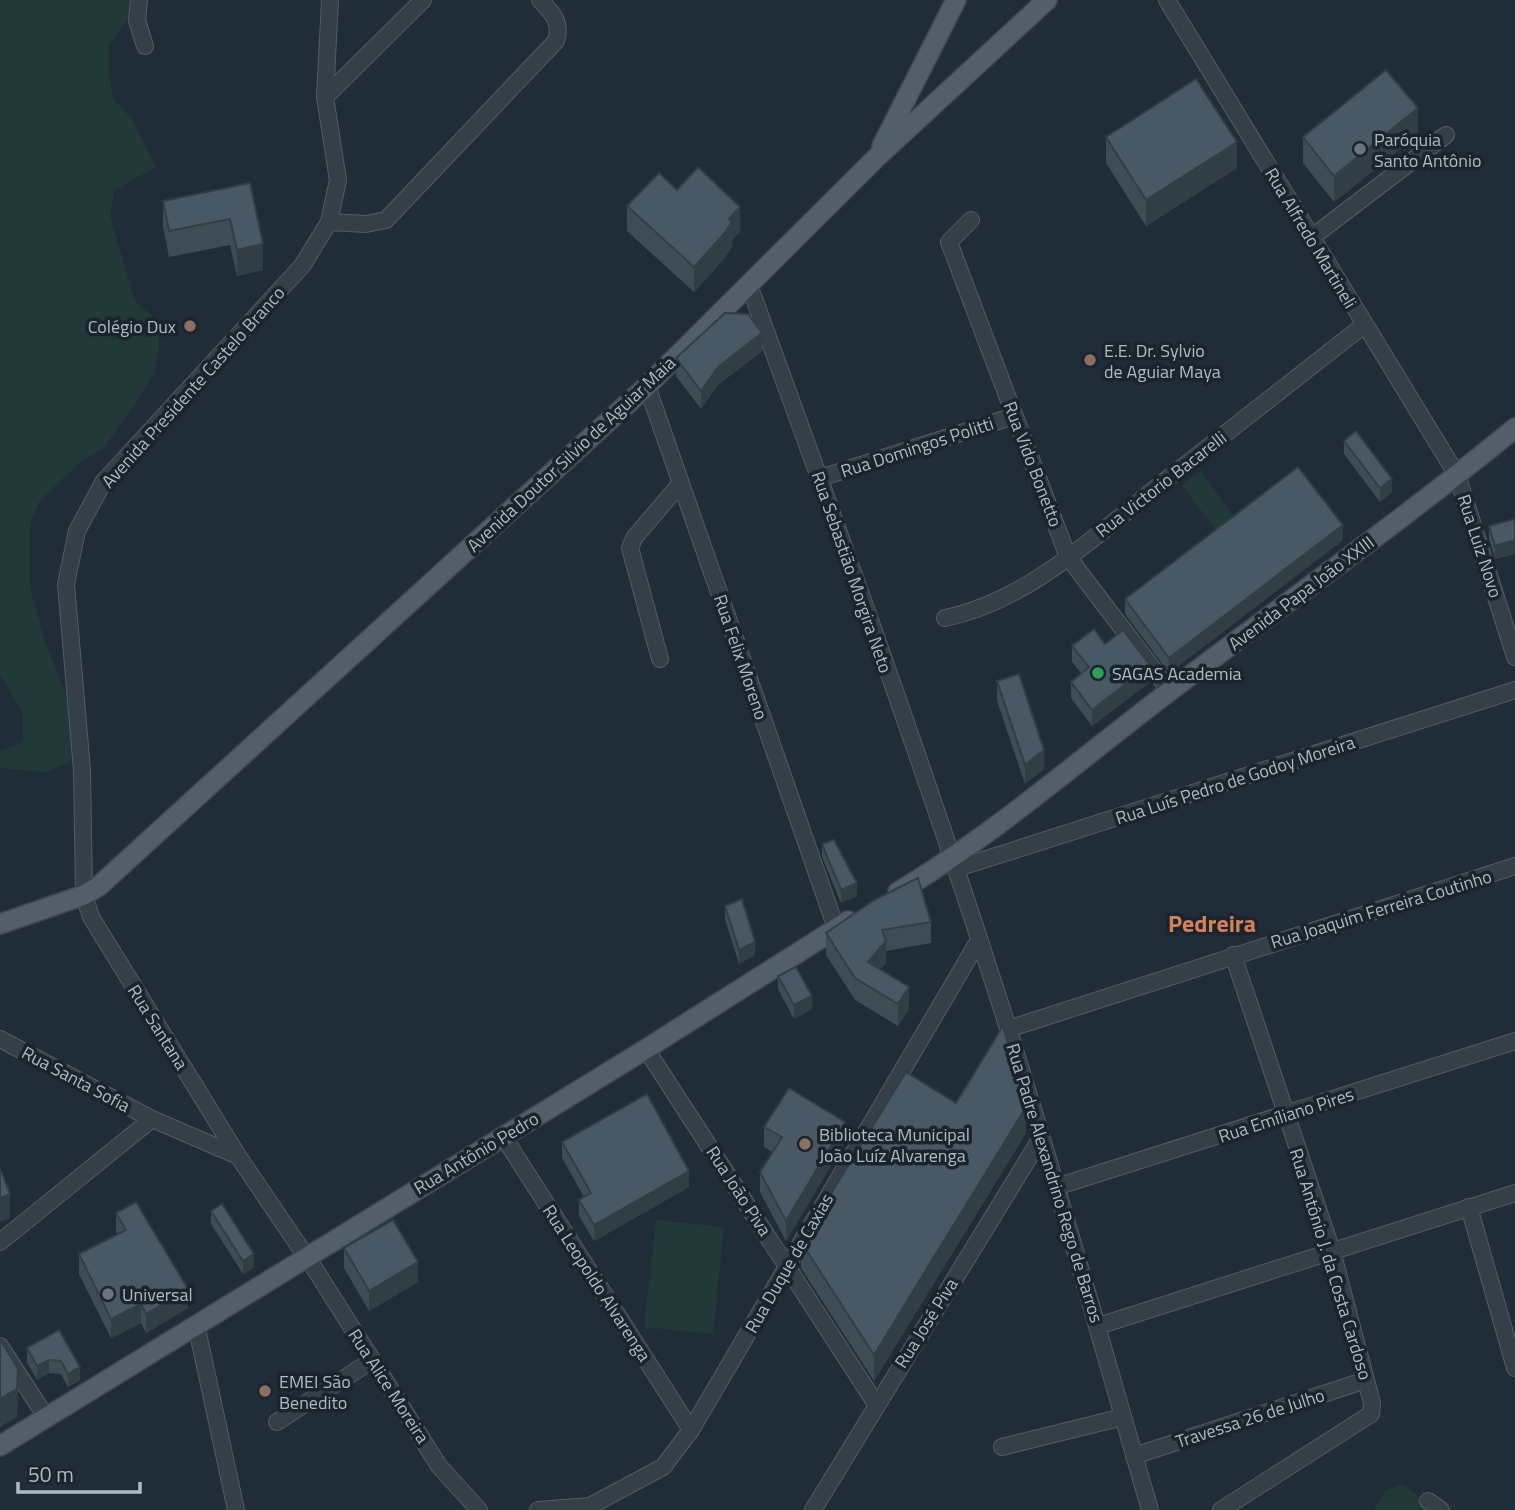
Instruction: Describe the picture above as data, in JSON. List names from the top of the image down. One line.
{"streets":{"main road":["Avenida Doutor Silvio de Aguiar Maia","Avenida Papa João XXIII","Rua Antônio Pedro"],"street":["Rua Alfredo Martineli","Avenida Presidente Castelo Branco","Rua Domingos Politti","Rua Vido Bonetto","Rua Victorio Bacarelli","Rua Luiz Novo","Rua Sebastião Morgira Neto","Rua Felix Moreno","Rua Luís Pedro de Godoy Moreira","Rua Joaquim Ferreira Coutinho","Rua Santana","Rua Santa Sofia","Rua Emíliano Pires","Rua Padre Alexandrino Rego de Barros","Rua João Piva","Rua Duque de Caxias","Rua Antônio J. da Costa Cardoso","Rua Leopoldo Alvarenga","Rua José Piva","Rua Alice Moreira","Travessa 26 de Julho"]},"crossings":[["Rua Alfredo Martineli","Rua Victorio Bacarelli"],["Rua Alfredo Martineli","Rua Luiz Novo"],["Rua Alfredo Martineli","Avenida Papa João XXIII"],["Avenida Presidente Castelo Branco","Avenida Doutor Silvio de Aguiar Maia"],["Avenida Presidente Castelo Branco","Rua Santana"],["Rua Domingos Politti","Rua Vido Bonetto"],["Rua Domingos Politti","Rua Sebastião Morgira Neto"],["Avenida Doutor Silvio de Aguiar Maia","Rua Sebastião Morgira Neto"],["Avenida Doutor Silvio de Aguiar Maia","Rua Felix Moreno"],["Avenida Doutor Silvio de Aguiar Maia","Rua Santana"],["Rua Vido Bonetto","Rua Victorio Bacarelli"],["Rua Vido Bonetto","Avenida Papa João XXIII"],["Rua Luiz Novo","Avenida Papa João XXIII"],["Rua Sebastião Morgira Neto","Avenida Papa João XXIII"],["Rua Sebastião Morgira Neto","Rua Luís Pedro de Godoy Moreira"],["Rua Sebastião Morgira Neto","Rua Padre Alexandrino Rego de Barros"],["Avenida Papa João XXIII","Rua Luís Pedro de Godoy Moreira"],["Avenida Papa João XXIII","Rua Padre Alexandrino Rego de Barros"],["Rua Felix Moreno","Rua Antônio Pedro"],["Rua Luís Pedro de Godoy Moreira","Rua Padre Alexandrino Rego de Barros"],["Rua Joaquim Ferreira Coutinho","Rua Padre Alexandrino Rego de Barros"],["Rua Joaquim Ferreira Coutinho","Rua Antônio J. da Costa Cardoso"],["Rua Santana","Rua Santa Sofia"],["Rua Santana","Rua Antônio Pedro"],["Rua Santana","Rua Alice Moreira"],["Rua Emíliano Pires","Rua Padre Alexandrino Rego de Barros"],["Rua Emíliano Pires","Rua Antônio J. da Costa Cardoso"],["Rua Antônio Pedro","Rua João Piva"],["Rua Antônio Pedro","Rua Leopoldo Alvarenga"],["Rua Antônio Pedro","Rua Alice Moreira"],["Rua Padre Alexandrino Rego de Barros","Rua Duque de Caxias"],["Rua Padre Alexandrino Rego de Barros","Rua José Piva"],["Rua Padre Alexandrino Rego de Barros","Travessa 26 de Julho"],["Rua João Piva","Rua Duque de Caxias"],["Rua João Piva","Rua José Piva"],["Rua Duque de Caxias","Rua Leopoldo Alvarenga"],["Rua Antônio J. da Costa Cardoso","Travessa 26 de Julho"]],"districts":["Pedreira"],"places":["Paróquia Santo Antônio","Colégio Dux","E.E. Dr. Sylvio de Aguiar Maya","SAGAS Academia","Biblioteca Municipal João Luíz Alvarenga","Universal","EMEI São Benedito"],"scale_bar":"50 m"}
